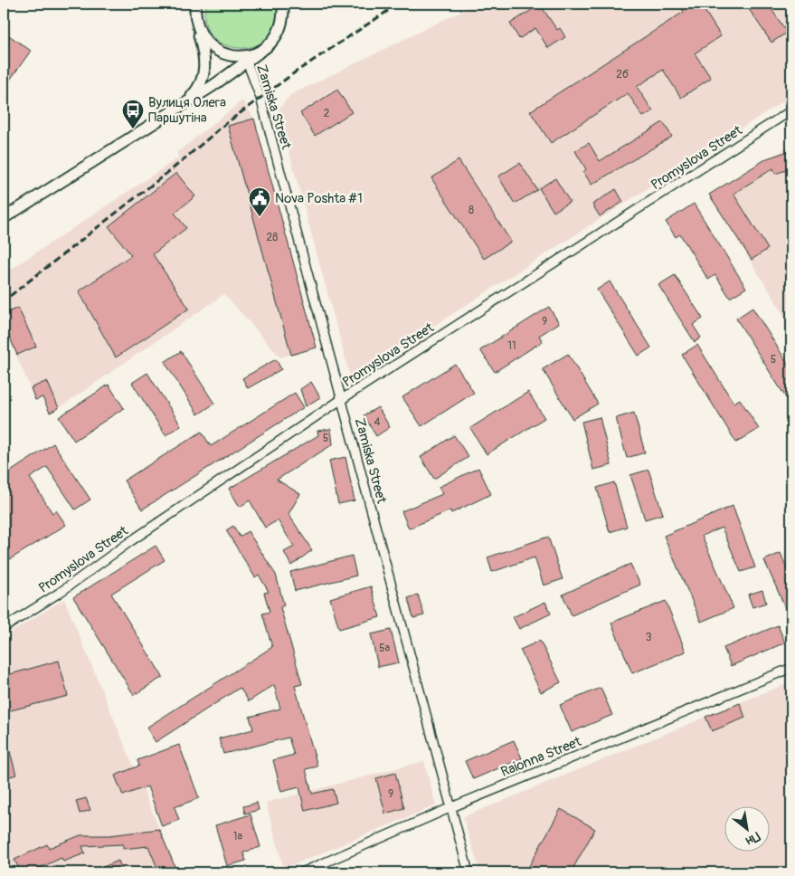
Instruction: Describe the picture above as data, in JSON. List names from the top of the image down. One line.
{"streets":{"street":["Zamiska Street","Promyslova Street","Raionna Street"]},"crossings":[["Zamiska Street","Promyslova Street"],["Zamiska Street","Raionna Street"]],"places":{"bus stop":["Вулиця Олега Паршутіна"],"public building":["Nova Poshta #1"]},"house_numbers":["2б","2","8","28","9","11","5","4","5","3","5а","9","1а"],"north":"bottom right"}
